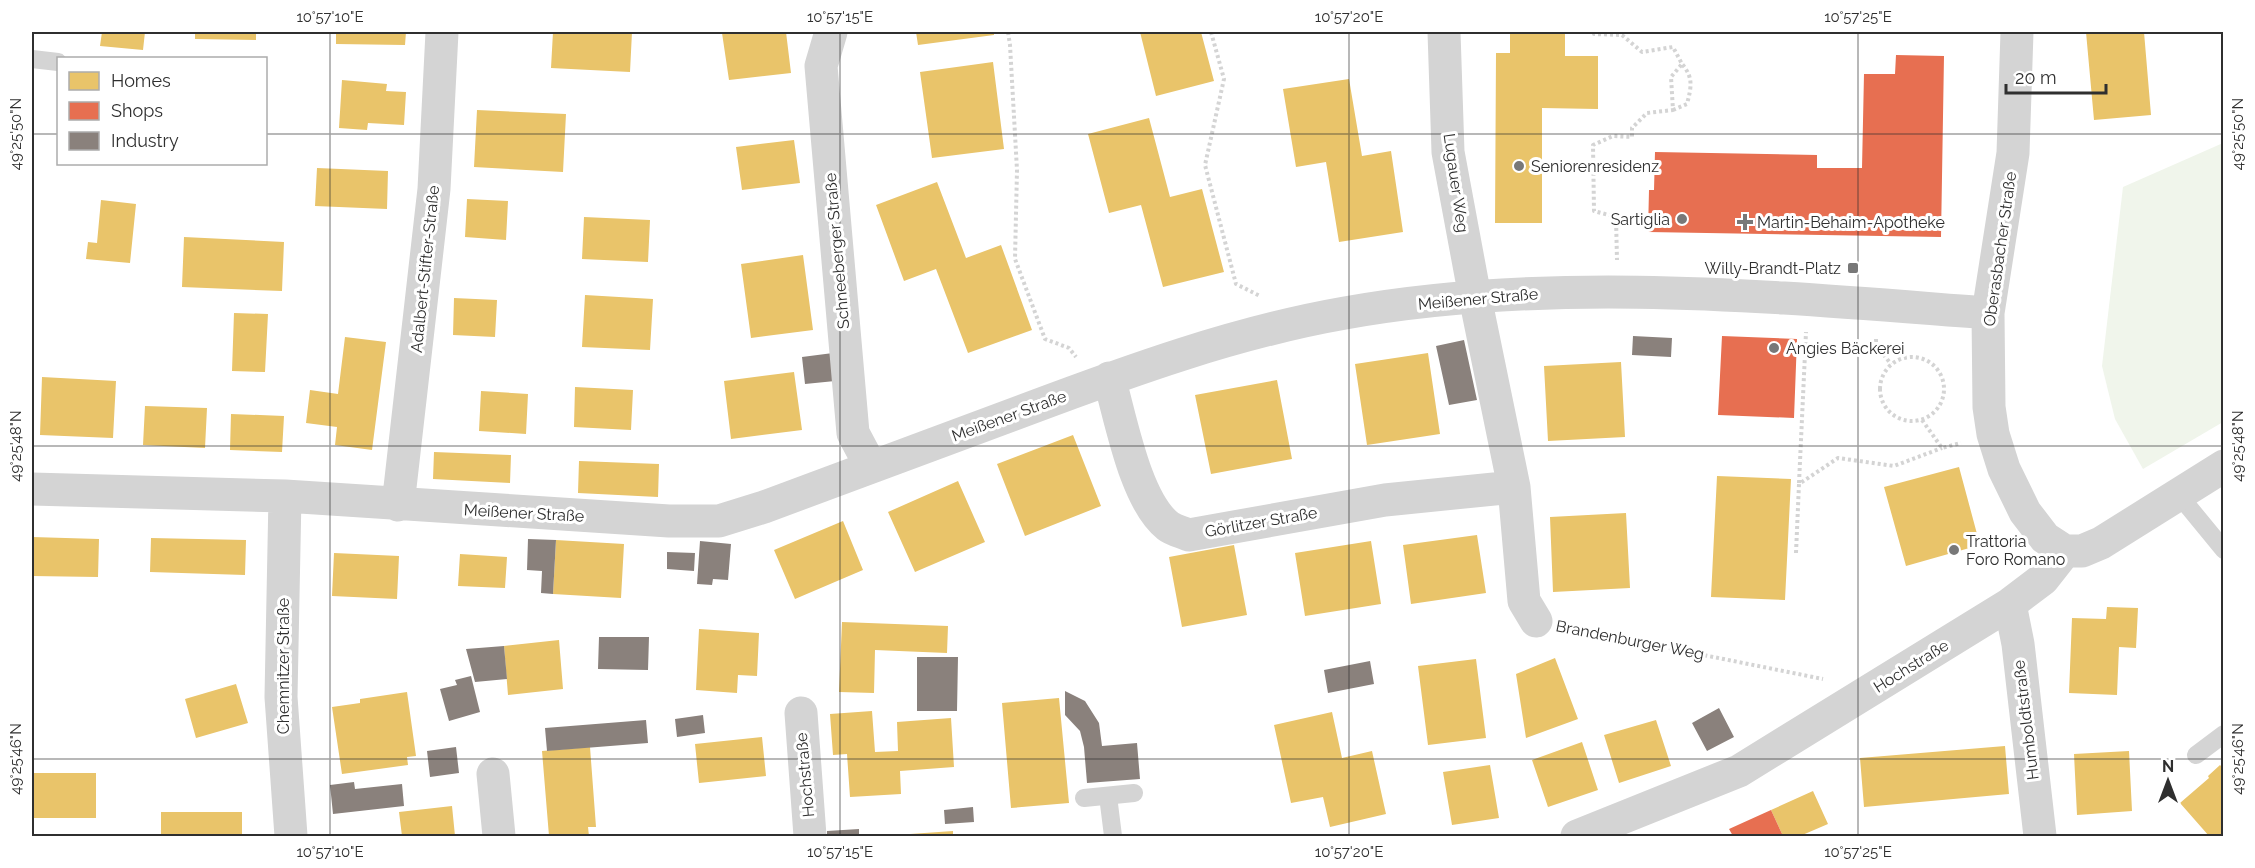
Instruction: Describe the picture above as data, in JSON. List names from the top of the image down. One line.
{"streets":{"street":["Lugauer Weg","Oberasbacher Straße","Schneeberger Straße","Adalbert-Stifter-Straße","Meißener Straße","Görlitzer Straße","Brandenburger Weg","Chemnitzer Straße","Hochstraße","Humboldtstraße"]},"crossings":[["Lugauer Weg","Meißener Straße"],["Lugauer Weg","Brandenburger Weg"],["Oberasbacher Straße","Meißener Straße"],["Oberasbacher Straße","Hochstraße"],["Schneeberger Straße","Meißener Straße"],["Adalbert-Stifter-Straße","Meißener Straße"],["Meißener Straße","Görlitzer Straße"],["Meißener Straße","Brandenburger Weg"],["Meißener Straße","Chemnitzer Straße"],["Görlitzer Straße","Brandenburger Weg"],["Brandenburger Weg","Hochstraße"],["Hochstraße","Humboldtstraße"]],"places":{"other":["Seniorenresidenz","Sartiglia","Angies Bäckerei","Trattoria Foro Romano"],"health":["Martin-Behaim-Apotheke"],"transit":["Willy-Brandt-Platz"]},"legend":["Homes","Shops","Industry"],"scale_bar":"20 m","north":"top","coordinates":["10°57'10\"E","10°57'15\"E","10°57'20\"E","10°57'25\"E","49°25'50\"N","49°25'48\"N","49°25'46\"N"]}
